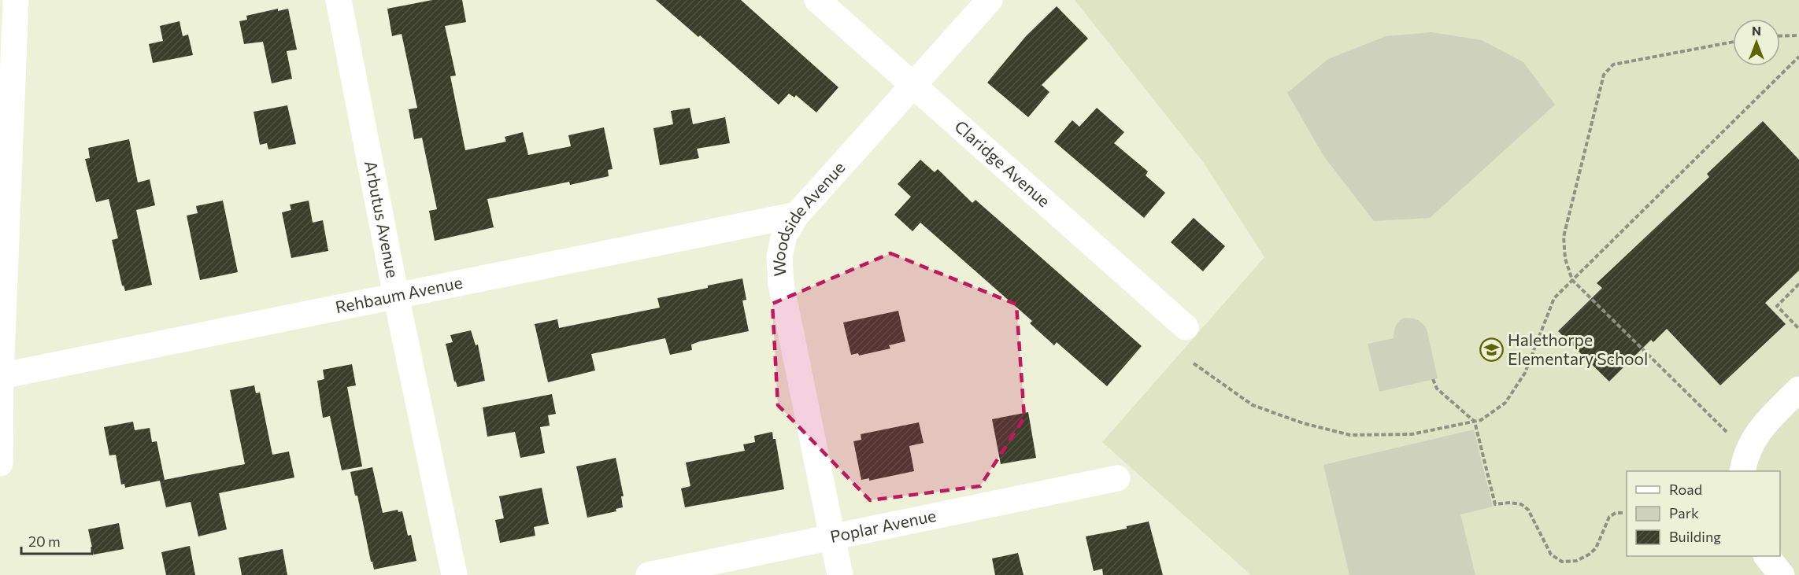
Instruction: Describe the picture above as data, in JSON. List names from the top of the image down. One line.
{"streets":{"street":["Claridge Avenue","Arbutus Avenue","Woodside Avenue","Rehbaum Avenue","Poplar Avenue"]},"crossings":[["Claridge Avenue","Woodside Avenue"],["Arbutus Avenue","Rehbaum Avenue"],["Woodside Avenue","Rehbaum Avenue"],["Woodside Avenue","Poplar Avenue"]],"places":{"school or university":["Halethorpe Elementary School"]},"legend":["Road","Park","Building"],"scale_bar":"20 m","north":"top"}
